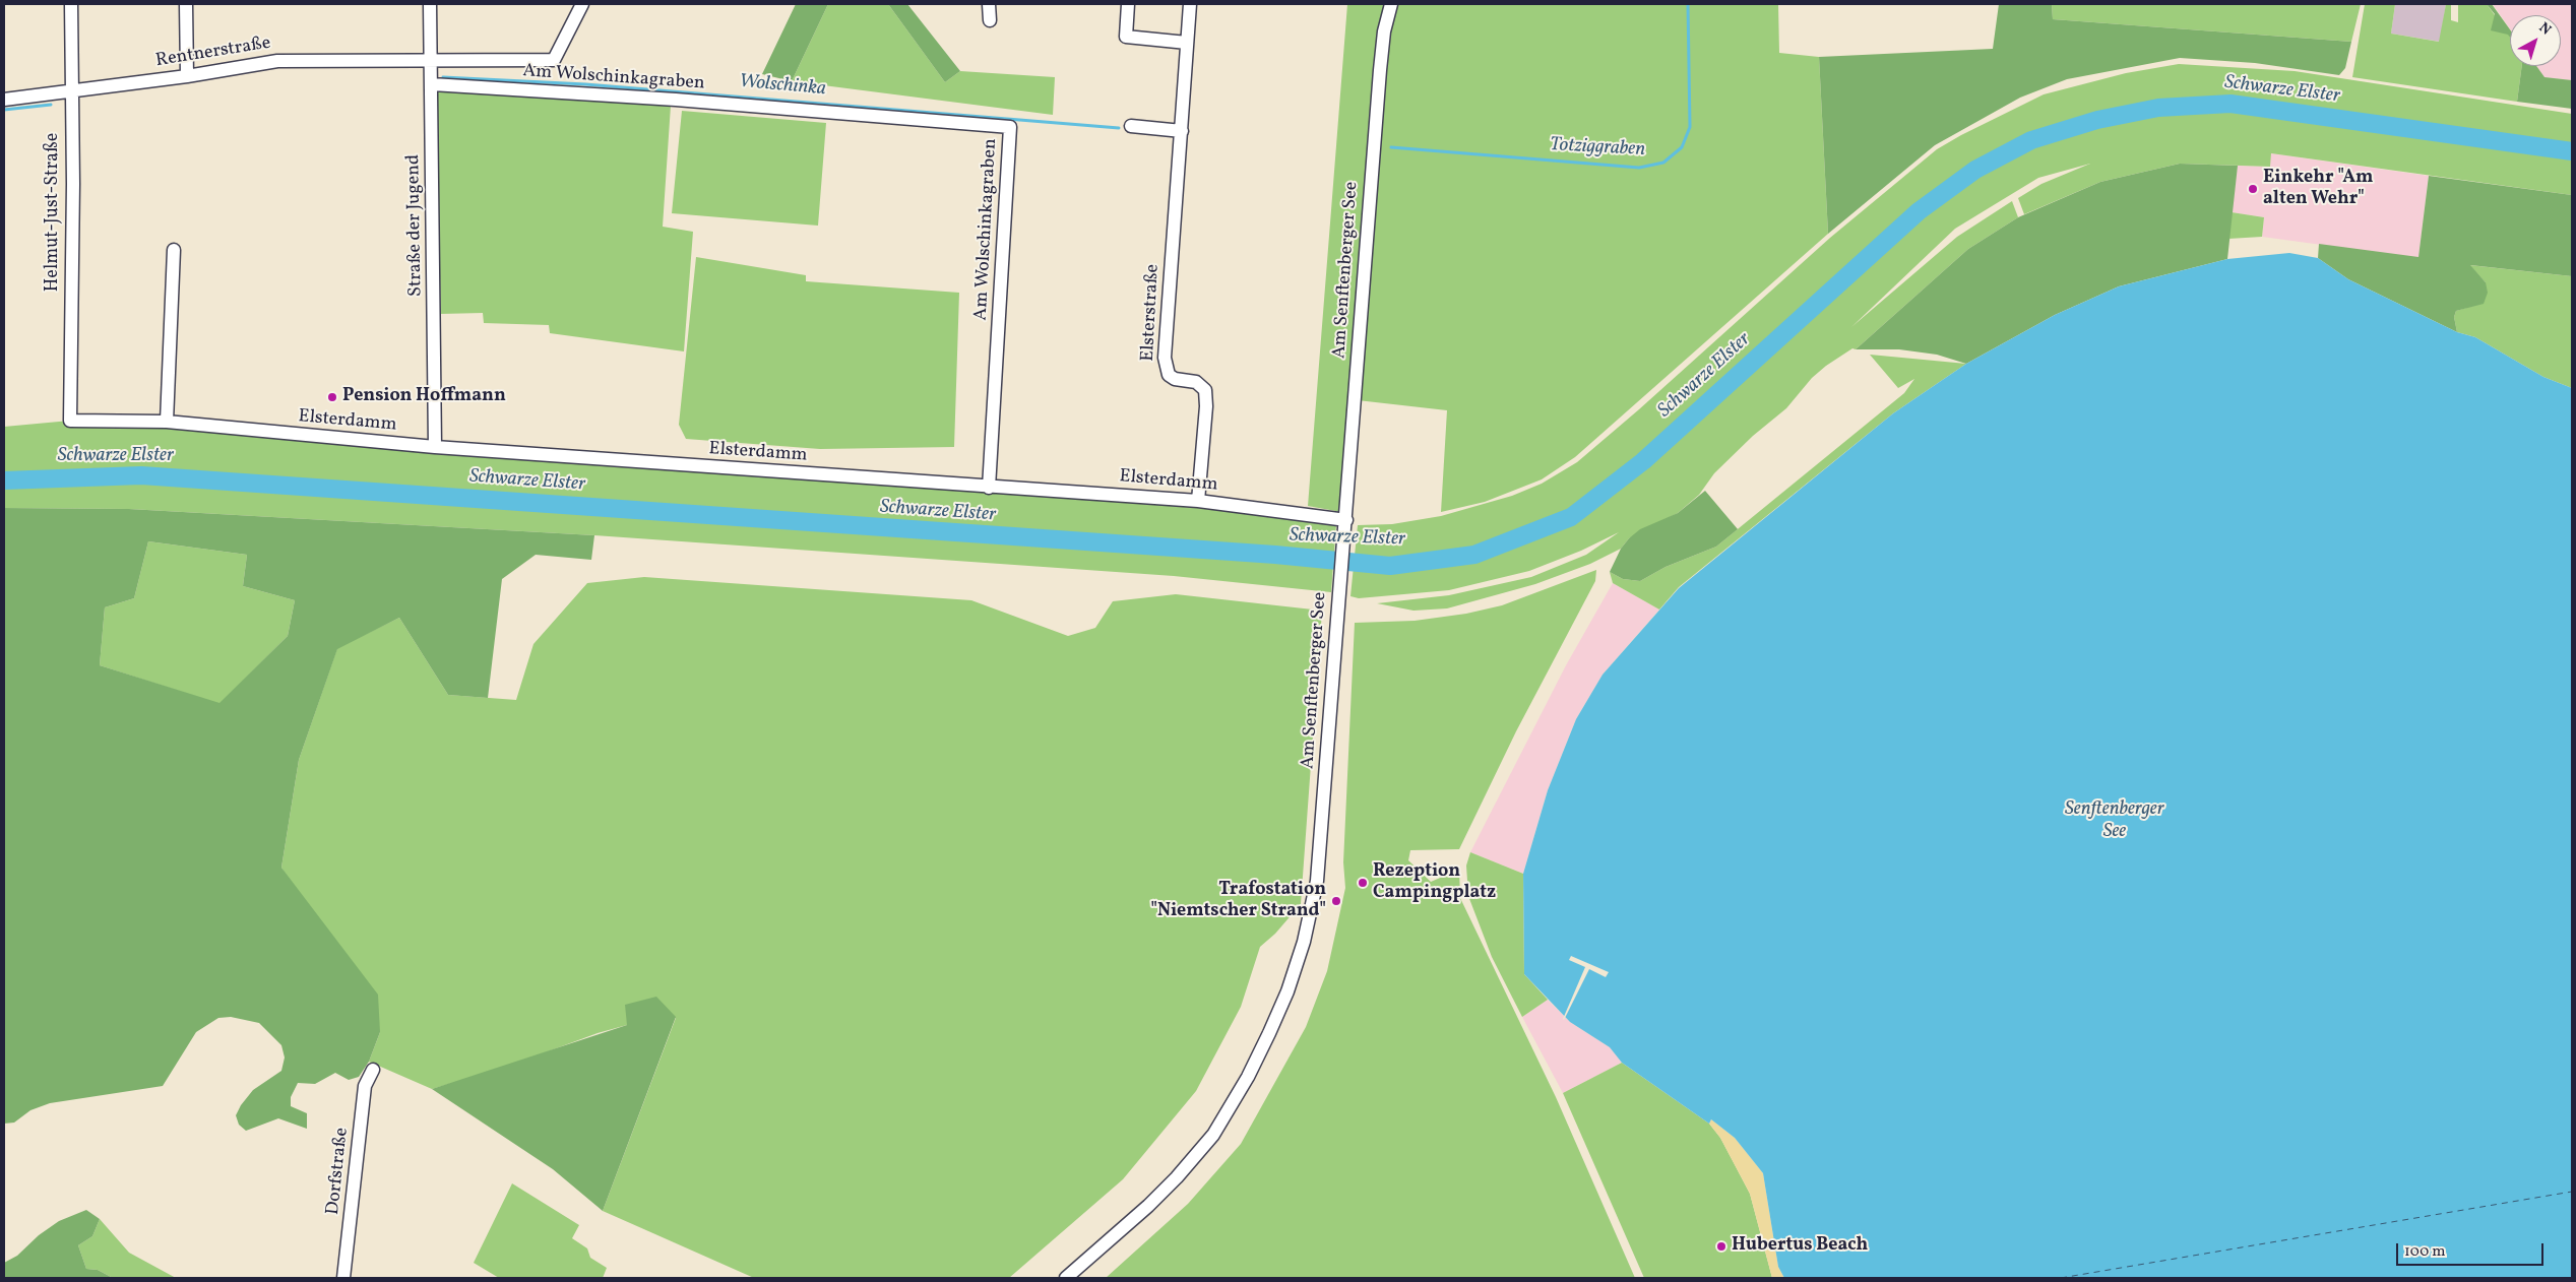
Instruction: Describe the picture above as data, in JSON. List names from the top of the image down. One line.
{"streets":{"street":["Rentnerstraße","Am Wolschinkagraben","Helmut-Just-Straße","Straße der Jugend","Am Senftenberger See","Elsterstraße","Elsterdamm","Dorfstraße"]},"crossings":[["Rentnerstraße","Helmut-Just-Straße"],["Rentnerstraße","Straße der Jugend"],["Am Wolschinkagraben","Straße der Jugend"],["Am Wolschinkagraben","Elsterdamm"],["Helmut-Just-Straße","Elsterdamm"],["Straße der Jugend","Elsterdamm"],["Am Senftenberger See","Elsterdamm"],["Elsterstraße","Elsterdamm"]],"water":["Wolschinka","Schwarze Elster","Totziggraben","Senftenberger See"],"places":["Einkehr \"Am alten Wehr\"","Pension Hoffmann","Rezeption Campingplatz","Trafostation \"Niemtscher Strand\"","Hubertus Beach"],"scale_bar":"100 m","north":"top right"}
